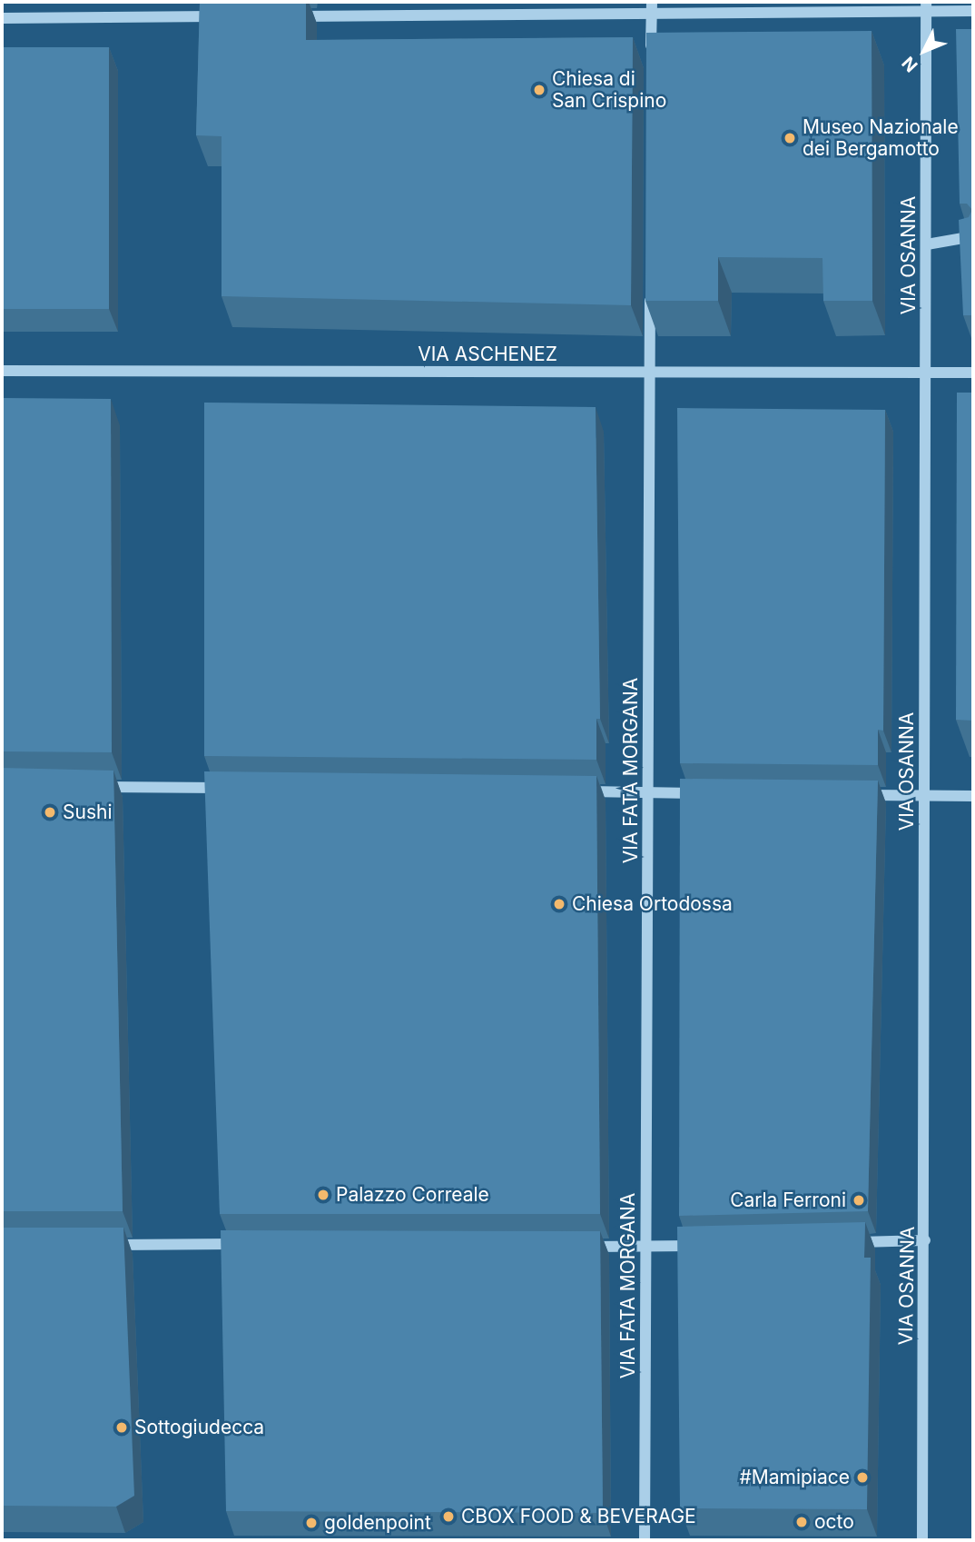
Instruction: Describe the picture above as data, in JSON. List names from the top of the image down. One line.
{"streets":{"street":["VIA OSANNA","VIA ASCHENEZ","VIA FATA MORGANA"]},"crossings":[["VIA OSANNA","VIA ASCHENEZ"],["VIA ASCHENEZ","VIA FATA MORGANA"]],"places":["Chiesa di San Crispino","Museo Nazionale dei Bergamotto","Sushi","Chiesa Ortodossa","Palazzo Correale","Carla Ferroni","Sottogiudecca","#Mamipiace","CBOX FOOD & BEVERAGE","octo","goldenpoint"],"north":"bottom left"}
